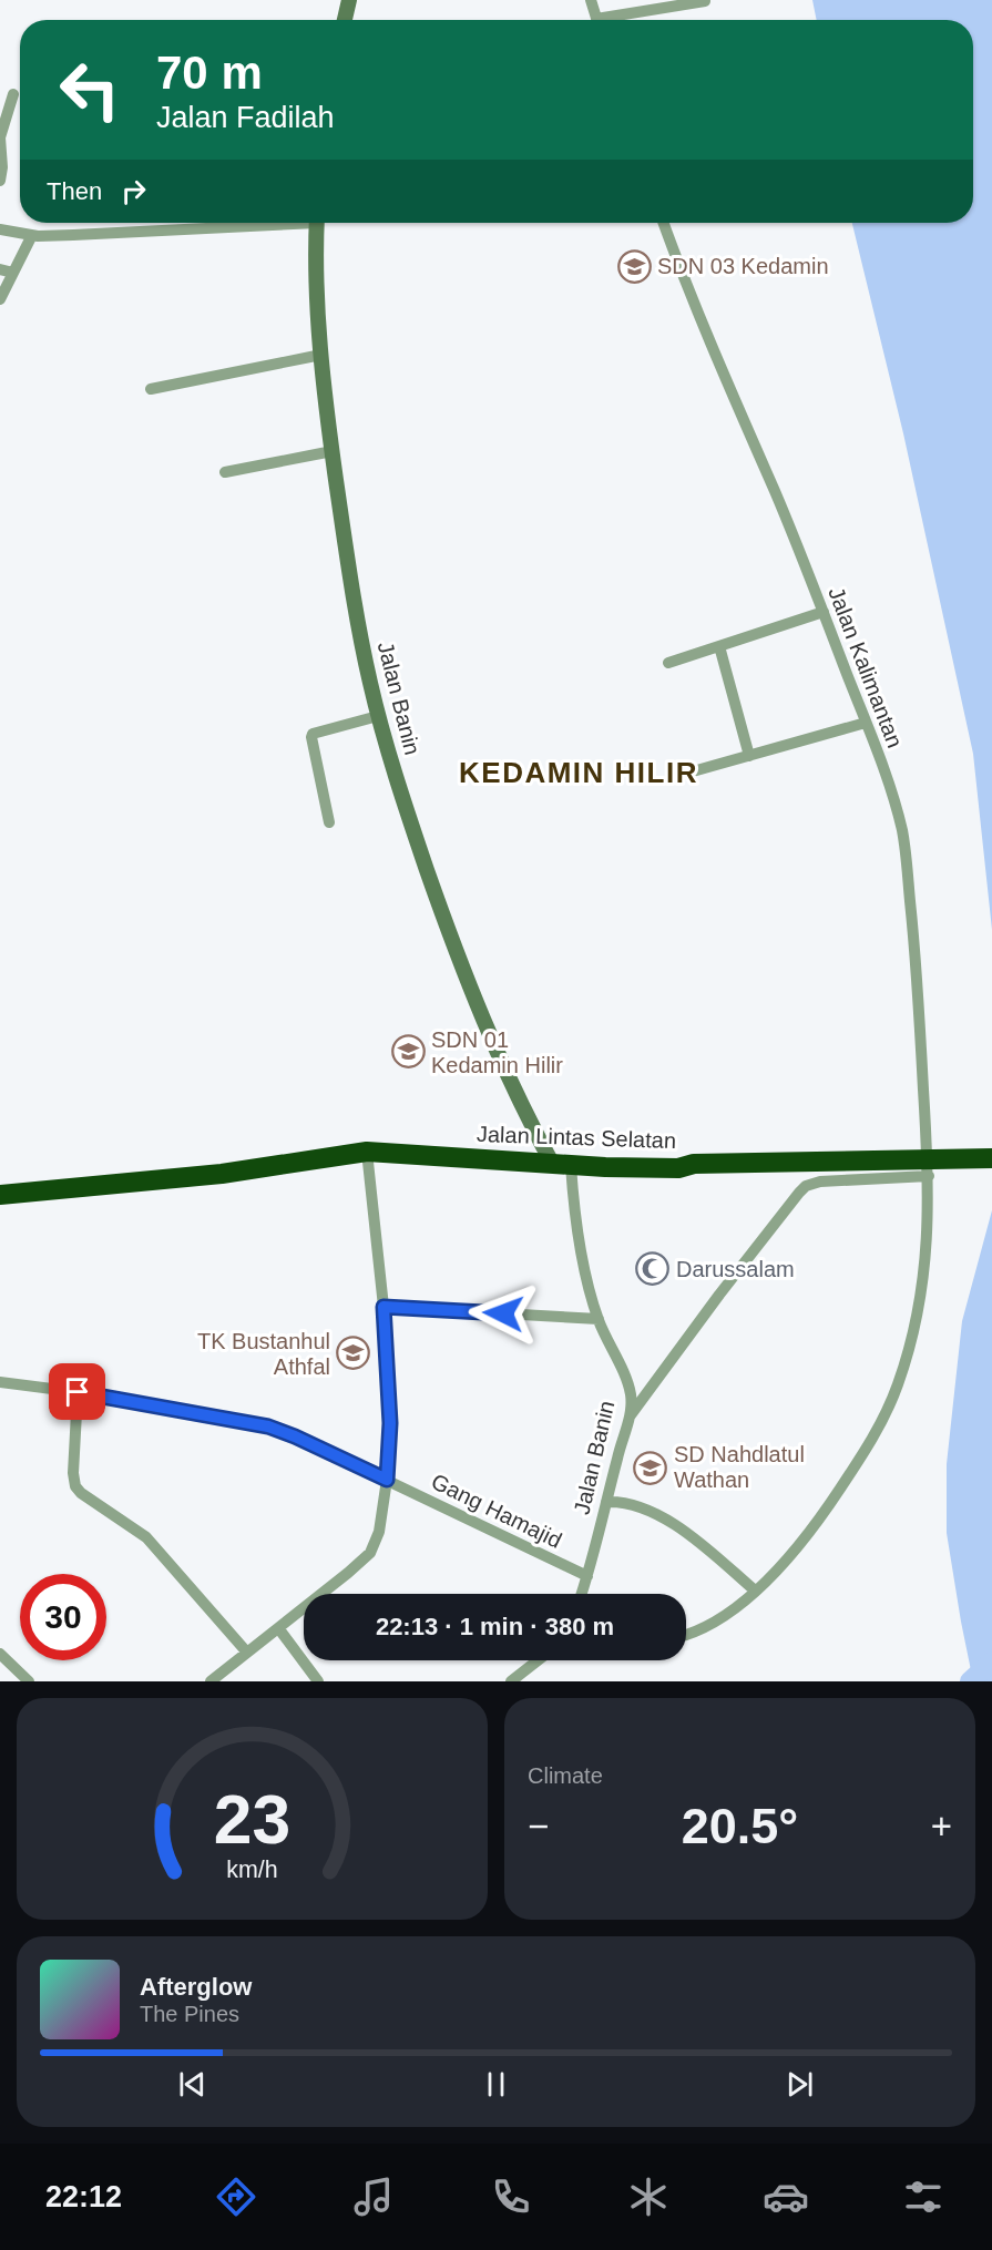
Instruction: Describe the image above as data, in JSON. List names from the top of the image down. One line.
{"streets":{"highway":["Jalan Lintas Selatan"],"street":["Jalan Kalimantan","Jalan Banin","Gang Hamajid"]},"crossings":[["Jalan Kalimantan","Jalan Lintas Selatan"],["Jalan Banin","Jalan Lintas Selatan"],["Jalan Banin","Gang Hamajid"]],"districts":["KEDAMIN HILIR"],"places":{"school or university":["SDN 03 Kedamin","SDN 01 Kedamin Hilir","TK Bustanhul Athfal","SD Nahdlatul Wathan"],"mosque":["Darussalam"]},"page":{"turn":["70 m","Jalan Fadilah"],"then":"Then","limit":"30","trip":"22:13 · 1 min · 380 m","tile":"Climate","heat":["−","20.5°","+"],"song":["Afterglow","The Pines"],"tabs":"22:12","gauge":["23","km/h"]}}
